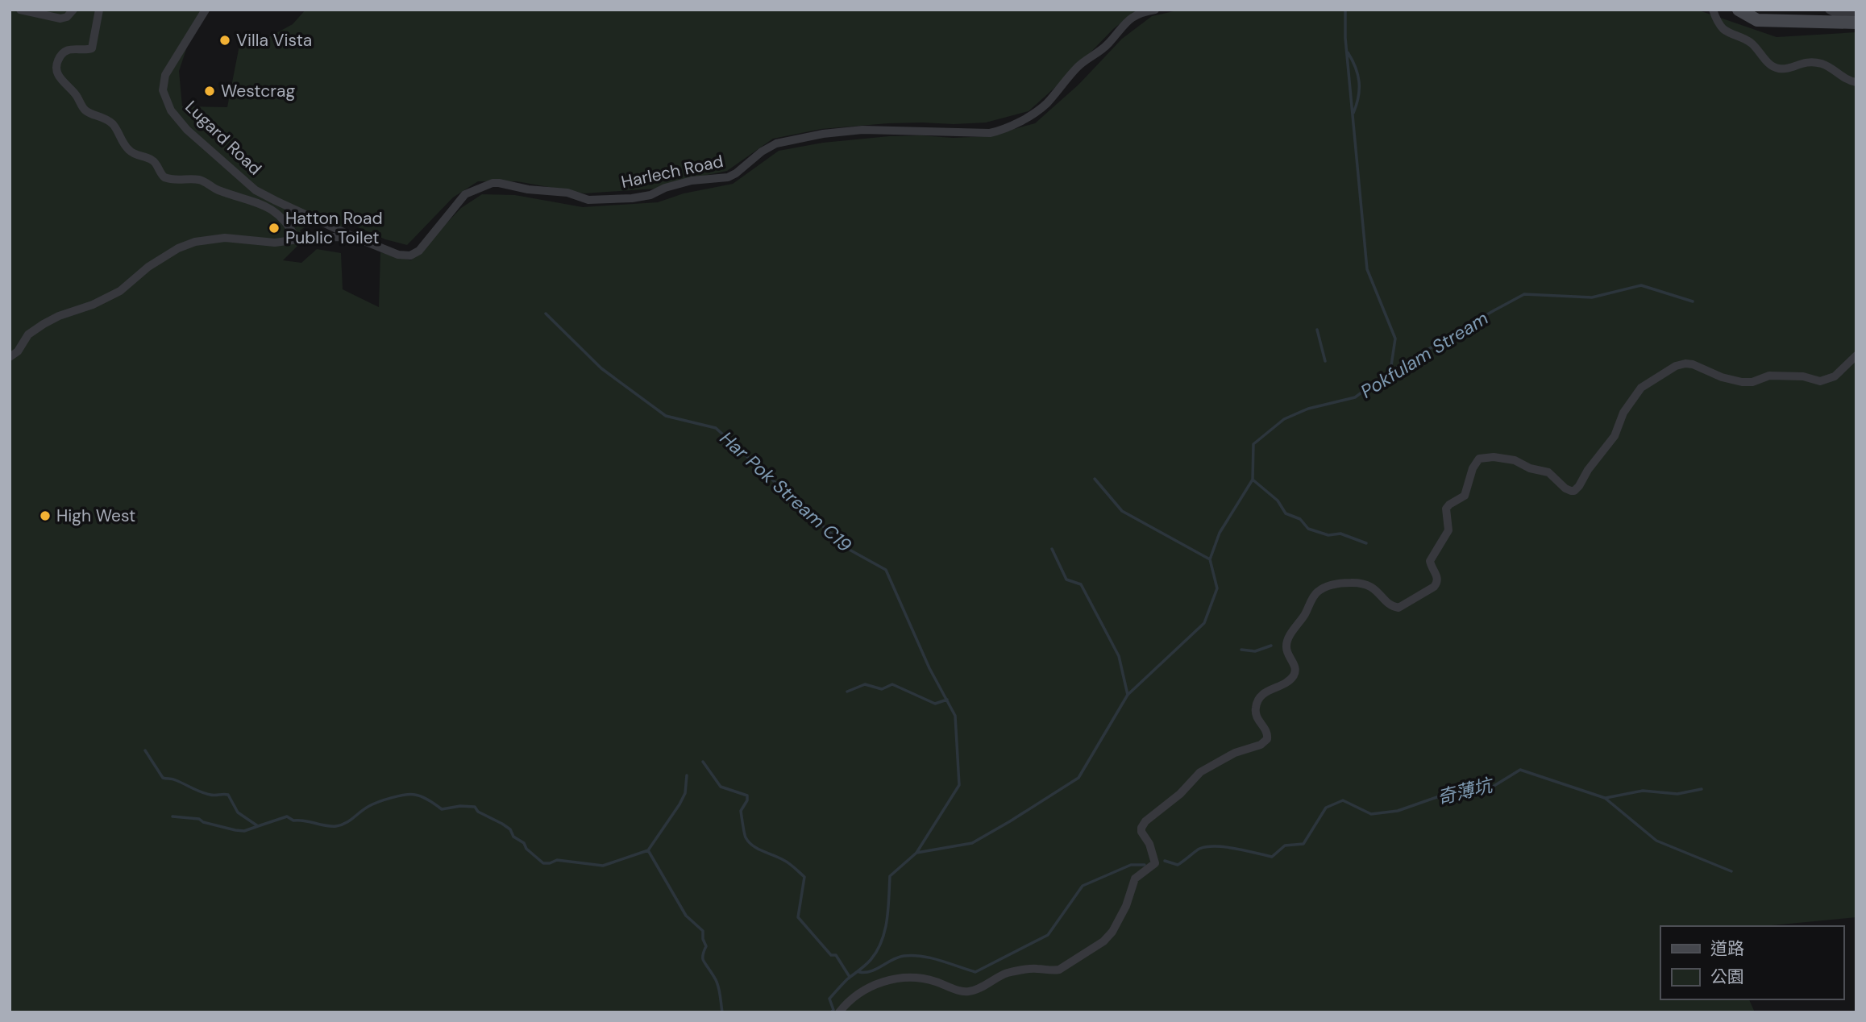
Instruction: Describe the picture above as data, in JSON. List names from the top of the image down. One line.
{"streets":{"street":["Lugard Road","Harlech Road"]},"crossings":[["Lugard Road","Harlech Road"]],"water":["Pokfulam Stream","Har Pok Stream C19","奇薄坑"],"places":["Villa Vista","Westcrag","Hatton Road Public Toilet","High West"],"legend":["道路","公園"]}
